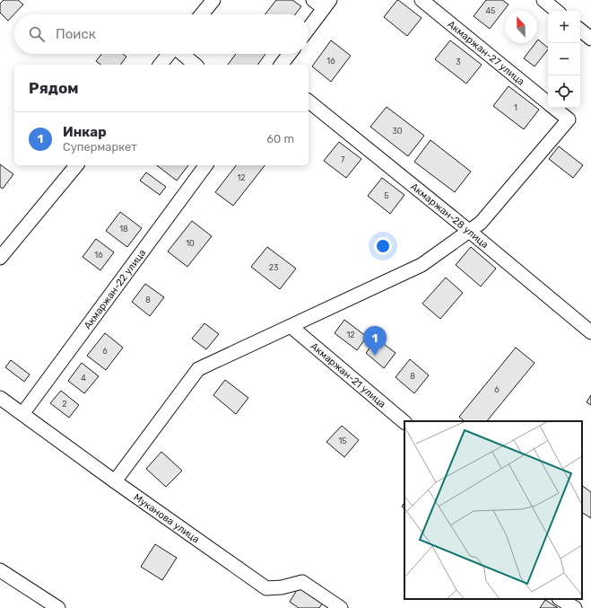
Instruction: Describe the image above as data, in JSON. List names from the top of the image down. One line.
{"streets":{"street":["Акмаржан-27 улица","Акмаржан-28 улица","Акмаржан-22 улица","Акмаржан-21 улица","Муканова улица"]},"crossings":[["Акмаржан-27 улица","Акмаржан-28 улица"],["Акмаржан-22 улица","Муканова улица"]],"house_numbers":["45","16","3","1","30","7","12","5","18","10","16","23","8","12","6","8","4","6","2","15"],"north":"top","page":{"map_buttons":["+","−"],"search":"Поиск","heading":"Рядом","list":[{"mark":"1","name":"Инкар","note":"Супермаркет","value":"60 m"}],"pins":"1"}}
